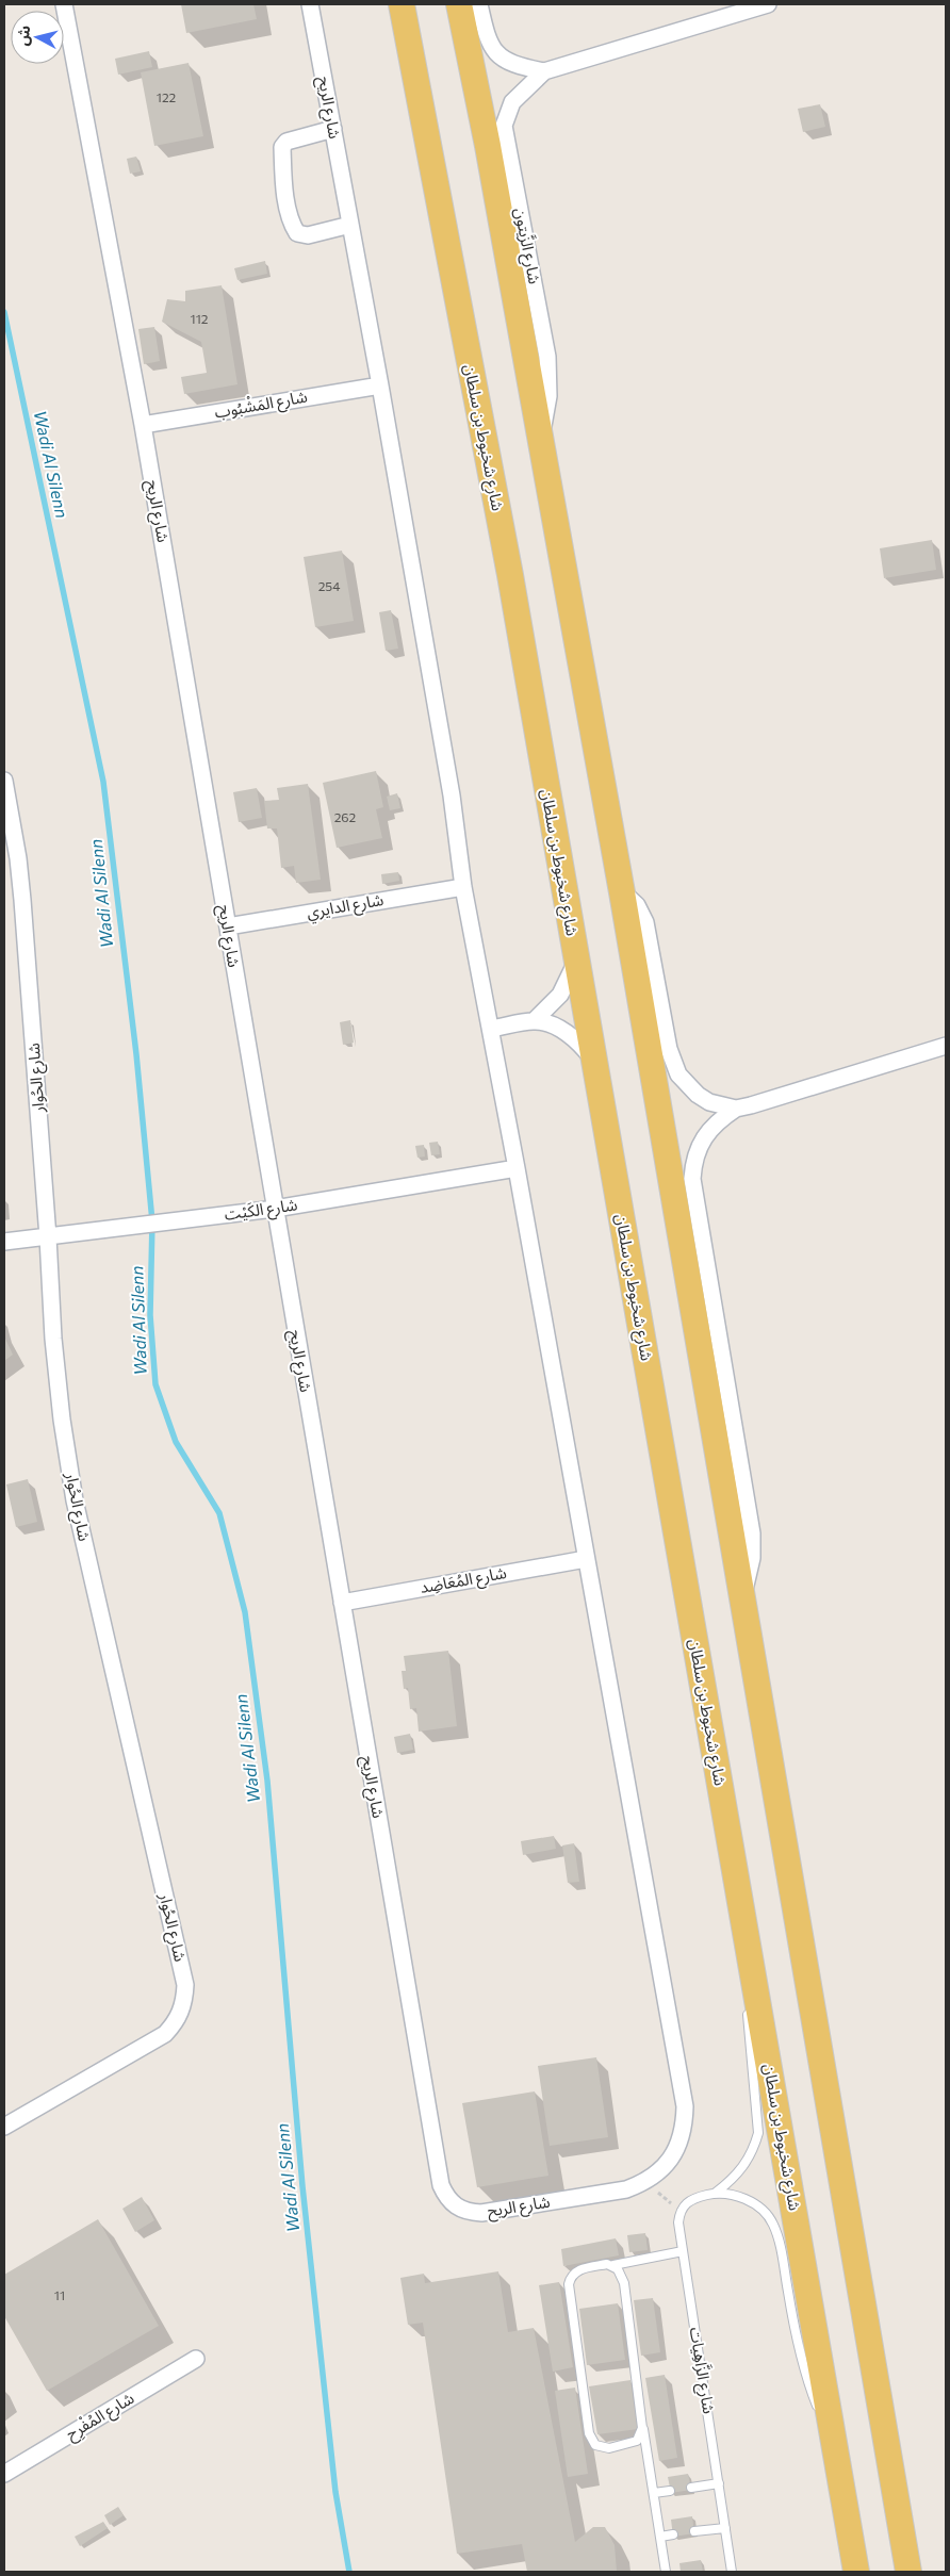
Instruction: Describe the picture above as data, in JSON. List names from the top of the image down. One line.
{"streets":{"main road":["شارع شخبوط بن سلطان"],"street":["شارع الريح","شارع الزَّيتون","شارع المَشْبُوب","شارع الدايري","شارع الحُوار","شارع الكَيْت","شارع المُعَاضِد","شارع المُفْرِح"],"lane":["شارع الزَّاهِيات"]},"crossings":[["شارع الريح","شارع المَشْبُوب"],["شارع الريح","شارع الدايري"],["شارع الريح","شارع الكَيْت"],["شارع الريح","شارع المُعَاضِد"],["شارع شخبوط بن سلطان","شارع الزَّاهِيات"],["شارع الحُوار","شارع الكَيْت"]],"water":["Wadi Al Silenn"],"house_numbers":["122","112","254","262","11"],"north":"left"}
